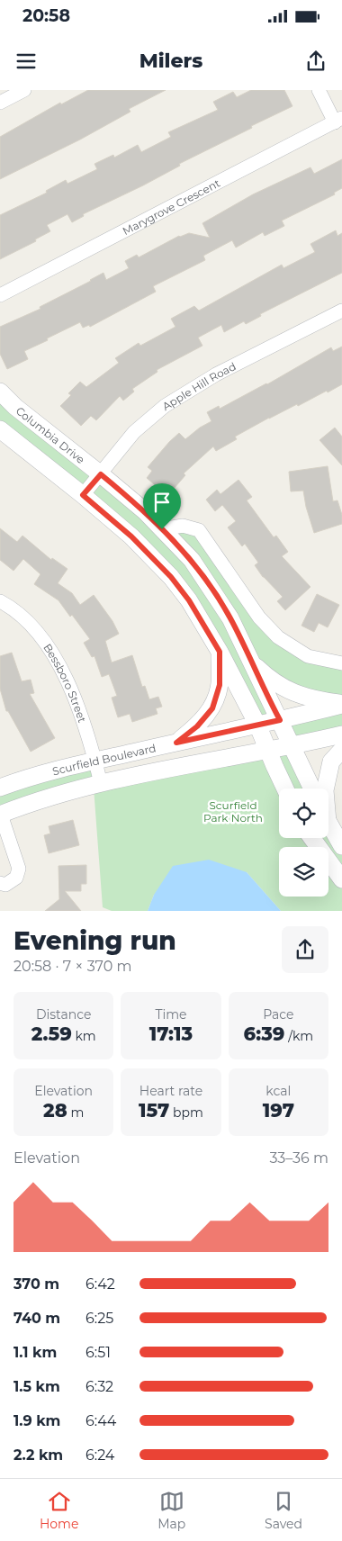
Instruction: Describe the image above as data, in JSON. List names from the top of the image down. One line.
{"streets":{"street":["Marygrove Crescent","Apple Hill Road","Columbia Drive","Bessboro Street","Scurfield Boulevard"]},"crossings":[["Apple Hill Road","Columbia Drive"],["Columbia Drive","Scurfield Boulevard"],["Bessboro Street","Scurfield Boulevard"]],"parks":["Scurfield Park North"],"page":{"status":"20:58","header":"Milers","heading":["Evening run","20:58 · 7 × 370 m"],"stats":[["Distance","2.59 km"],["Time","17:13"],["Pace","6:39 /km"],["Elevation","28 m"],["Heart rate","157 bpm"],["kcal","197"]],"chart":["Elevation","33–36 m"],"list":[{"name":"370 m","note":"6:42"},{"name":"740 m","note":"6:25"},{"name":"1.1 km","note":"6:51"},{"name":"1.5 km","note":"6:32"},{"name":"1.9 km","note":"6:44"},{"name":"2.2 km","note":"6:24"}],"tabs":["Home","Map","Saved"]}}
